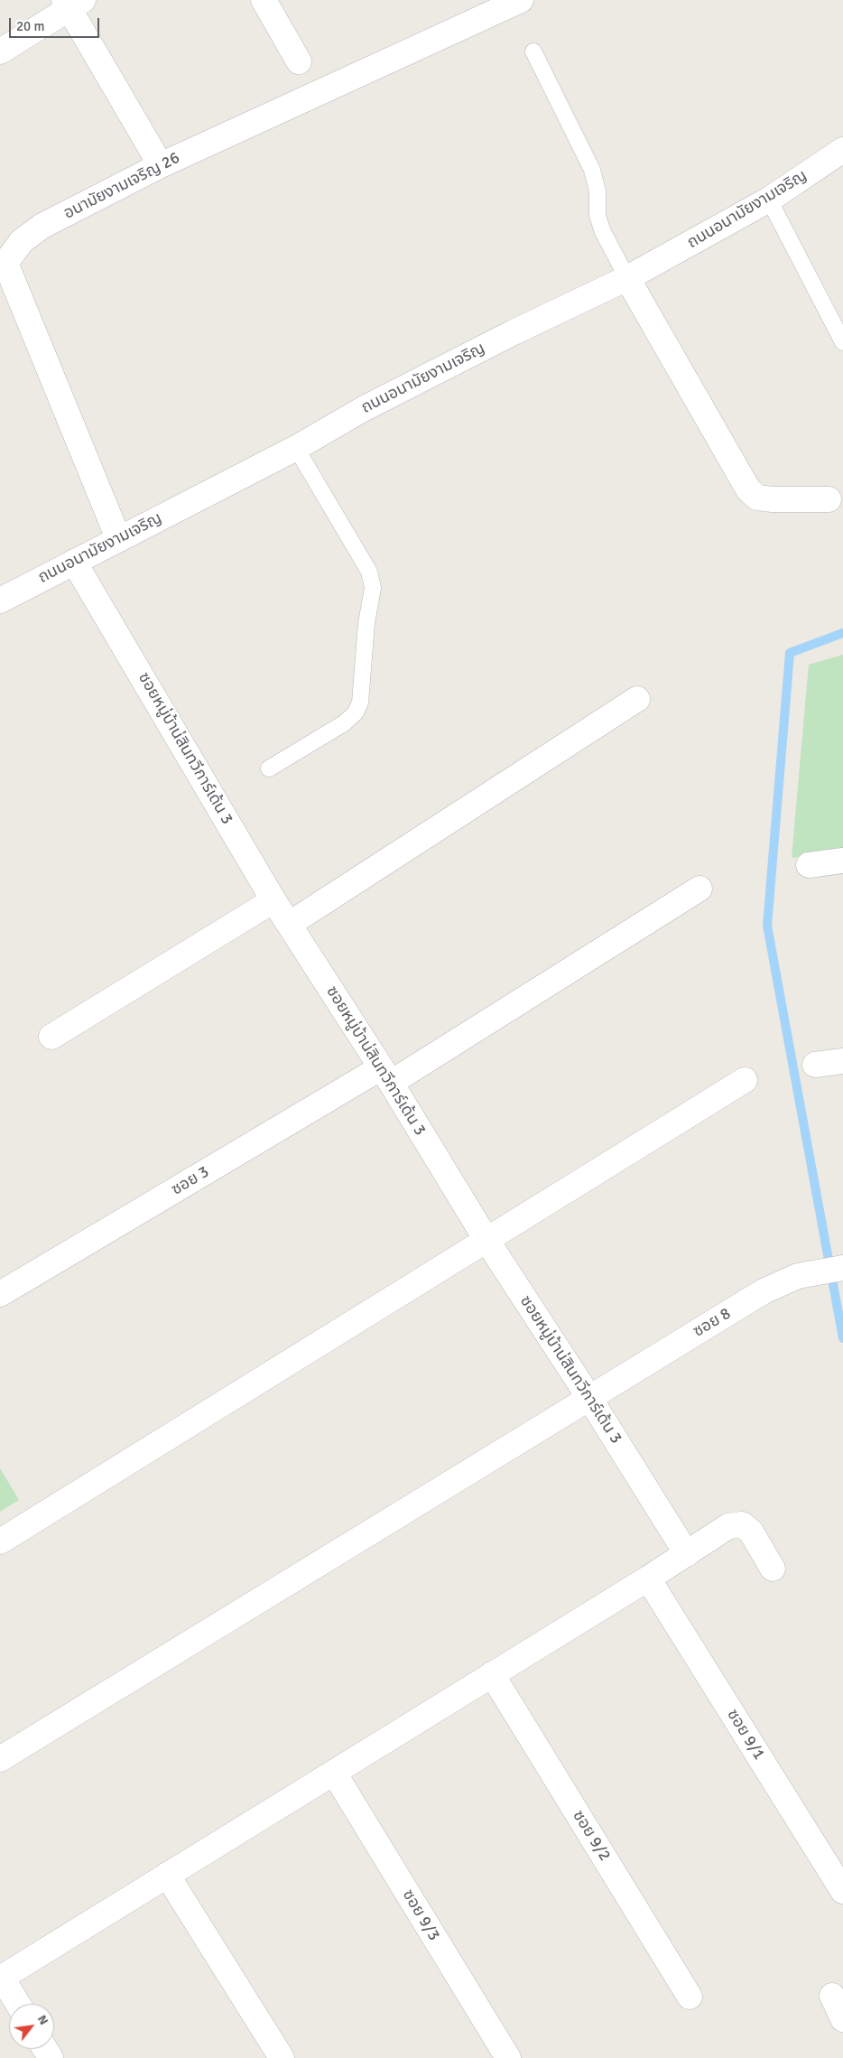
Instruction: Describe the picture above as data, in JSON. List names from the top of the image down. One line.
{"streets":{"street":["อนามัยงามเจริญ 26","ถนนอนามัยงามเจริญ","ซอยหมู่บ้าน่สินทวีการ์เด้น 3","ซอย 3","ซอย 8","ซอย 9/1","ซอย 9/2","ซอย 9/3"]},"crossings":[["อนามัยงามเจริญ 26","ถนนอนามัยงามเจริญ"],["ถนนอนามัยงามเจริญ","ซอยหมู่บ้าน่สินทวีการ์เด้น 3"],["ซอยหมู่บ้าน่สินทวีการ์เด้น 3","ซอย 3"],["ซอยหมู่บ้าน่สินทวีการ์เด้น 3","ซอย 8"]],"scale_bar":"20 m","north":"top right"}
